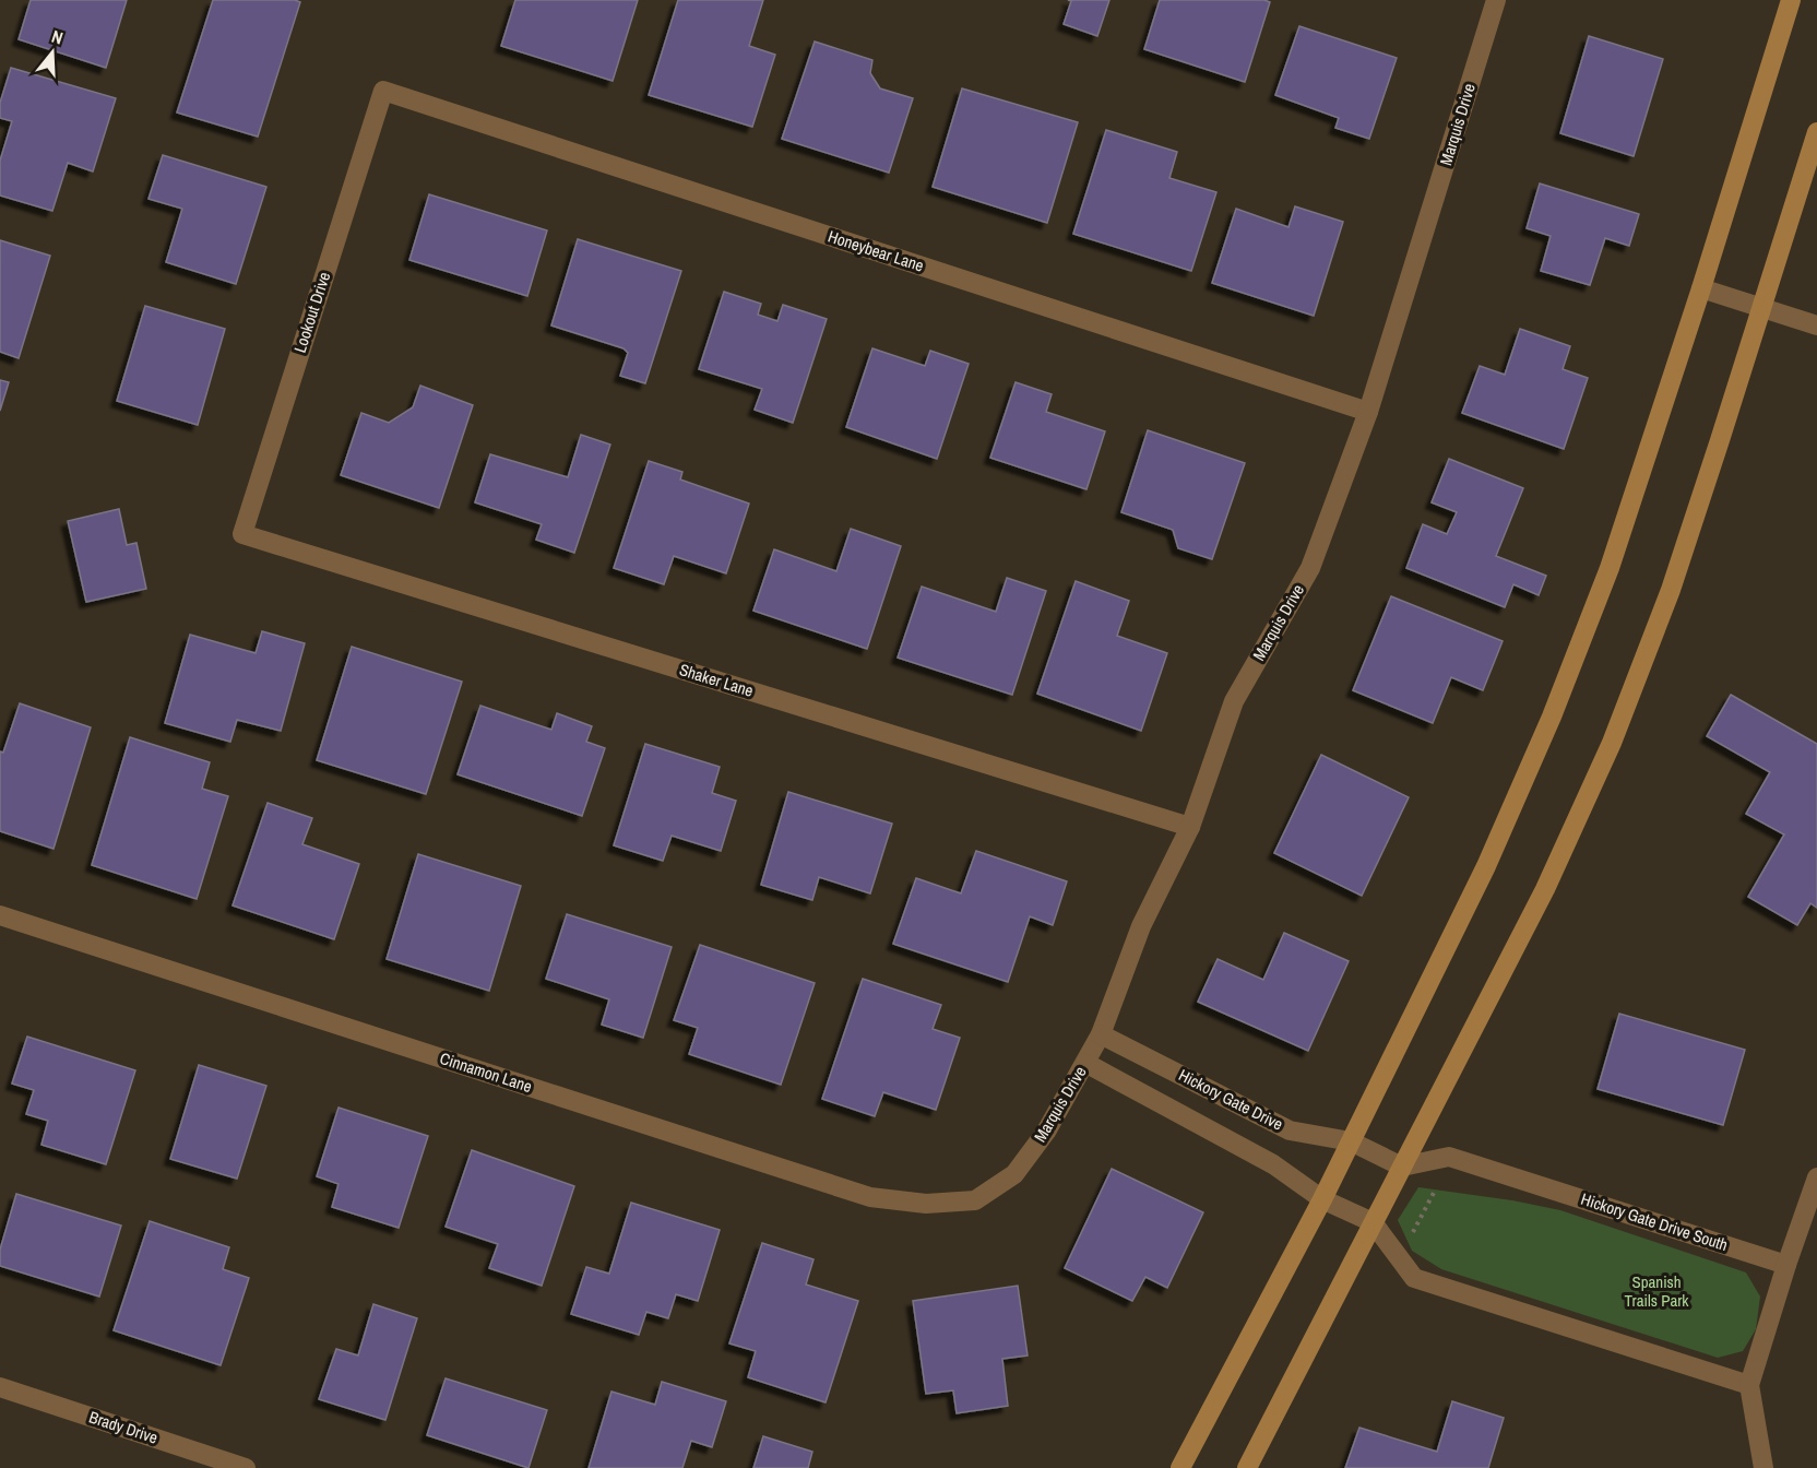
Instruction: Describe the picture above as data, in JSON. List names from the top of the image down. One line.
{"streets":{"street":["Marquis Drive","Honeybear Lane","Lookout Drive","Shaker Lane","Cinnamon Lane","Hickory Gate Drive","Hickory Gate Drive South","Brady Drive"]},"crossings":[["Marquis Drive","Honeybear Lane"],["Marquis Drive","Shaker Lane"],["Marquis Drive","Cinnamon Lane"],["Marquis Drive","Hickory Gate Drive"],["Honeybear Lane","Lookout Drive"],["Lookout Drive","Shaker Lane"],["Hickory Gate Drive","Hickory Gate Drive South"]],"parks":["Spanish Trails Park"],"north":"top"}
